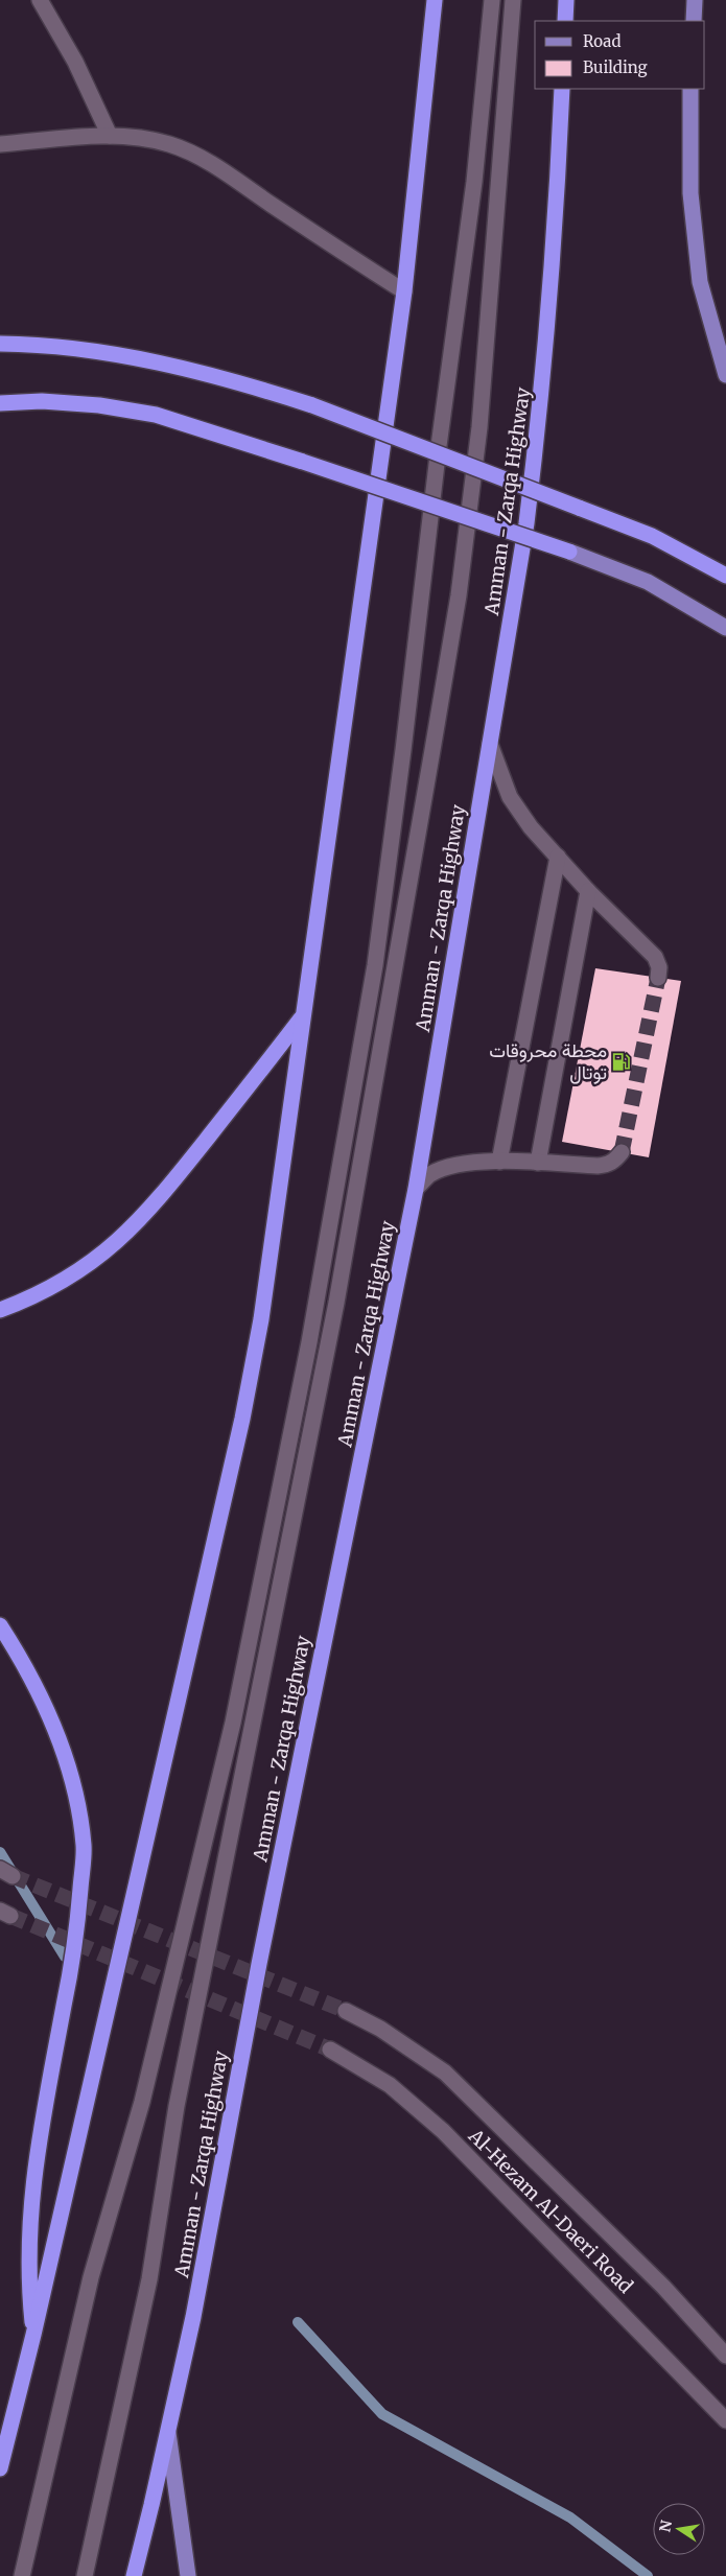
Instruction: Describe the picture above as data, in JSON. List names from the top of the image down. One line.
{"streets":{"highway":["Amman - Zarqa Highway"],"street":["Al-Hezam Al-Daeri Road"]},"places":{"fuel station":["محطة محروقات توتال"]},"legend":["Road","Building"],"north":"left"}
